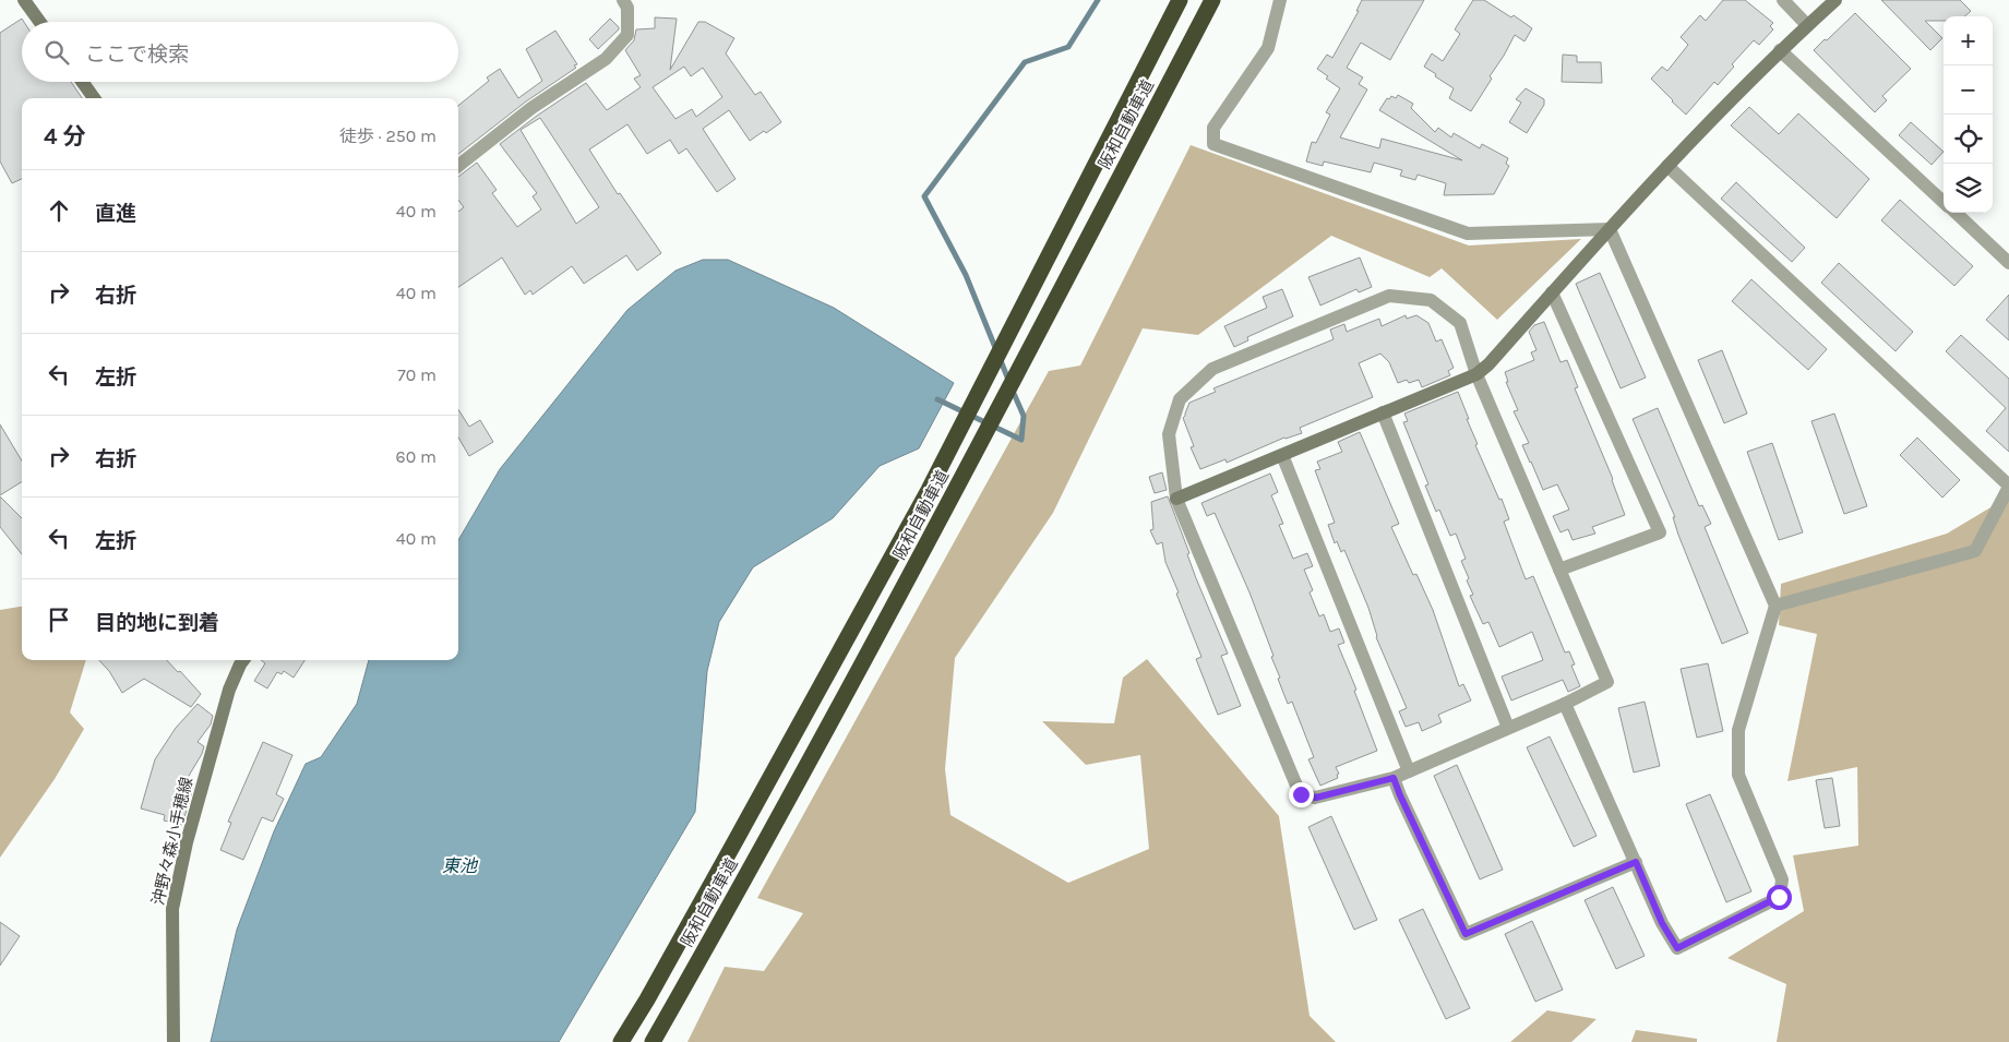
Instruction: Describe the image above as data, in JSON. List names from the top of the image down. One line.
{"streets":{"highway":["阪和自動車道"],"street":["沖野々森小手穂線"]},"water":["東池"],"page":{"map_buttons":["+","−"],"search":"ここで検索","heading":["4 分","徒歩 · 250 m"],"list":[["直進","40 m"],["右折","40 m"],["左折","70 m"],["右折","60 m"],["左折","40 m"],"目的地に到着"]}}
